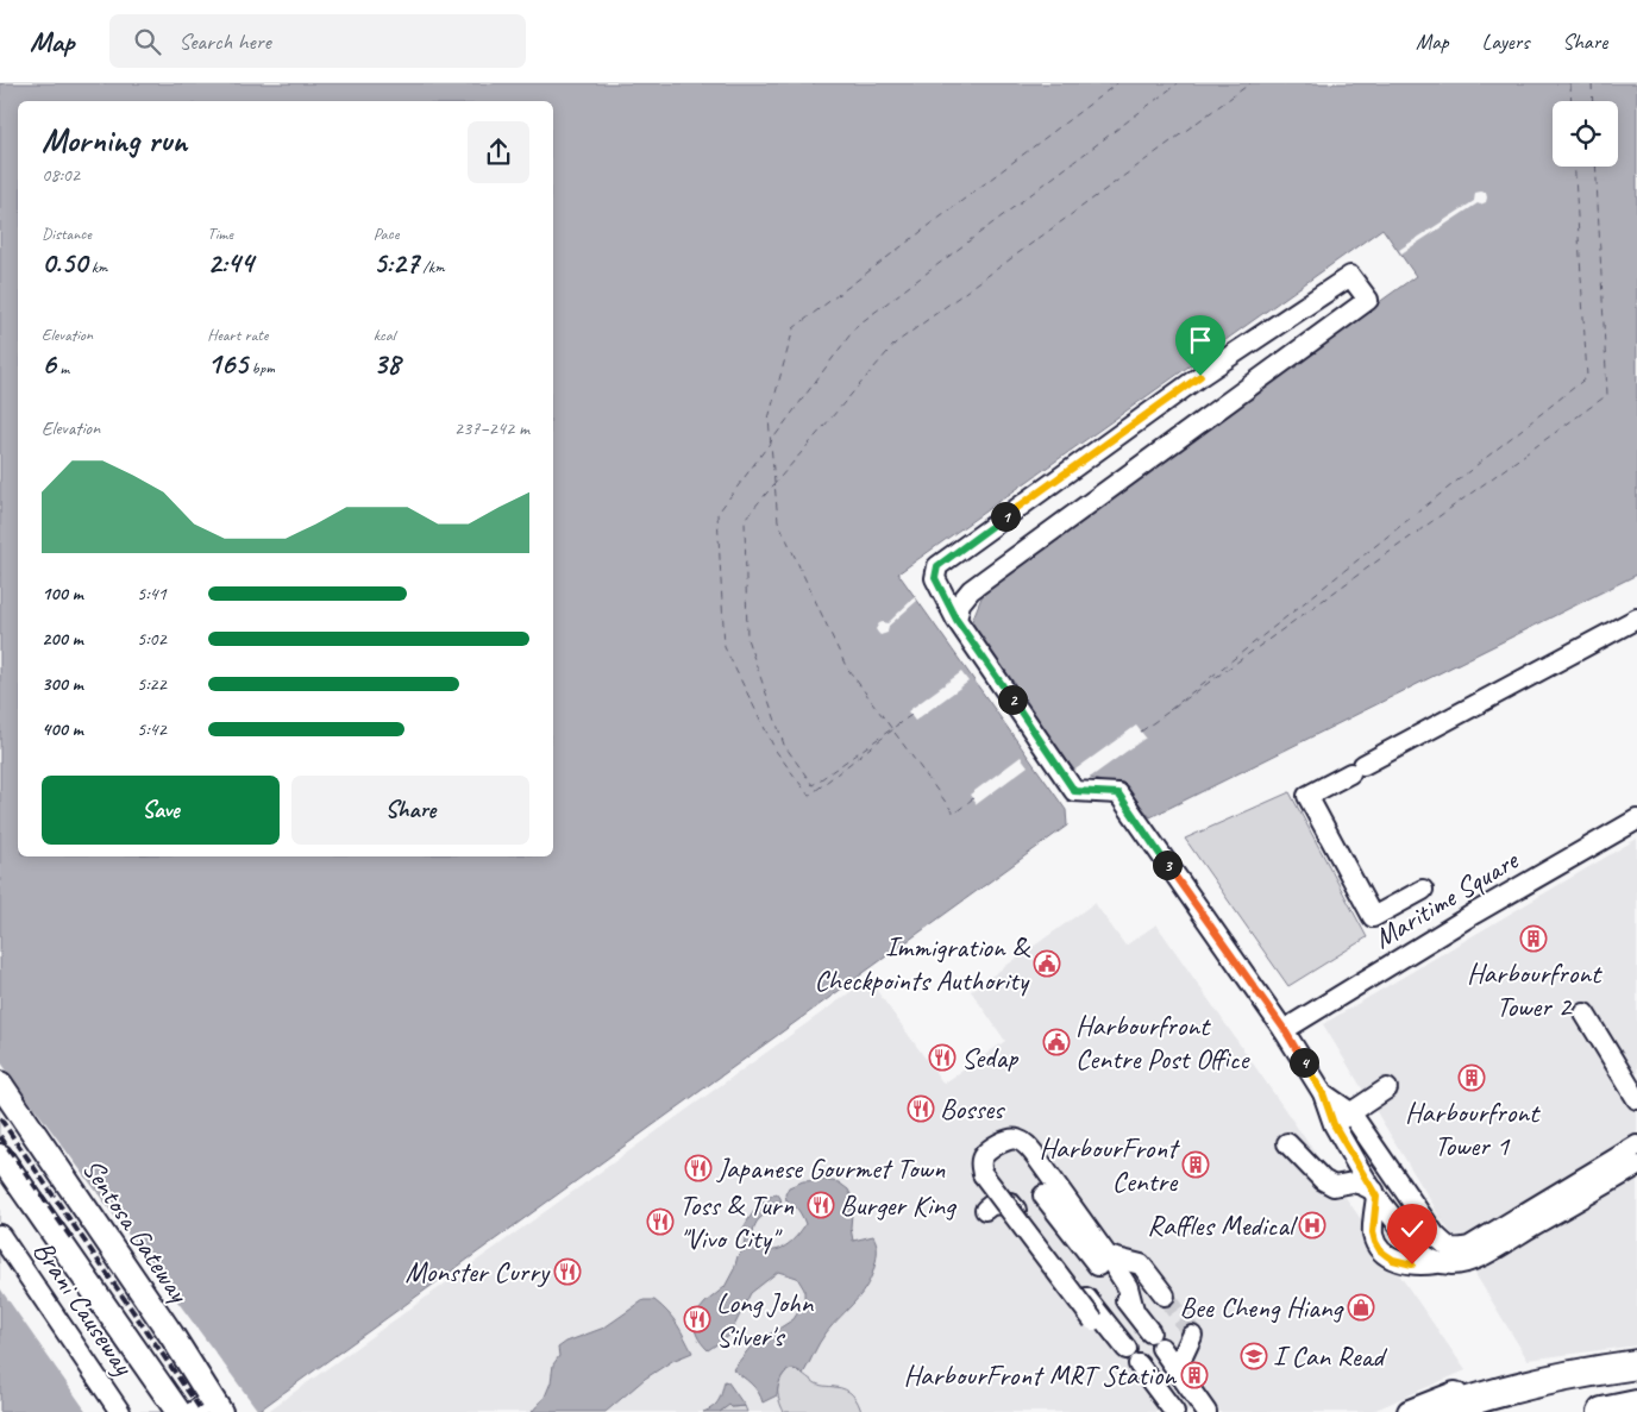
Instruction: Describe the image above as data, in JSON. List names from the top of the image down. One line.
{"streets":{"main road":["Sentosa Gateway"],"street":["Maritime Square","Brani Causeway"]},"places":{"building":["Harbourfront Tower 2","Harbourfront Tower 1","HarbourFront Centre","HarbourFront MRT Station"],"public building":["Immigration & Checkpoints Authority","Harbourfront Centre Post Office"],"restaurant":["Sedap","Bosses","Japanese Gourmet Town","Burger King","Toss & Turn \"Vivo City\"","Monster Curry","Long John Silver's"],"hospital":["Raffles Medical"],"shop":["Bee Cheng Hiang"],"school or university":["I Can Read"]},"page":{"header":"Map","search":"Search here","nav":["Map","Layers","Share"],"heading":["Morning run","08:02"],"stats":[["Distance","0.50 km"],["Time","2:44"],["Pace","5:27 /km"],["Elevation","6 m"],["Heart rate","165 bpm"],["kcal","38"]],"chart":["Elevation","237–242 m"],"pins":["1","2","3","4"],"list":[{"name":"100 m","note":"5:41"},{"name":"200 m","note":"5:02"},{"name":"300 m","note":"5:22"},{"name":"400 m","note":"5:42"}],"buttons":["Save","Share"]}}
